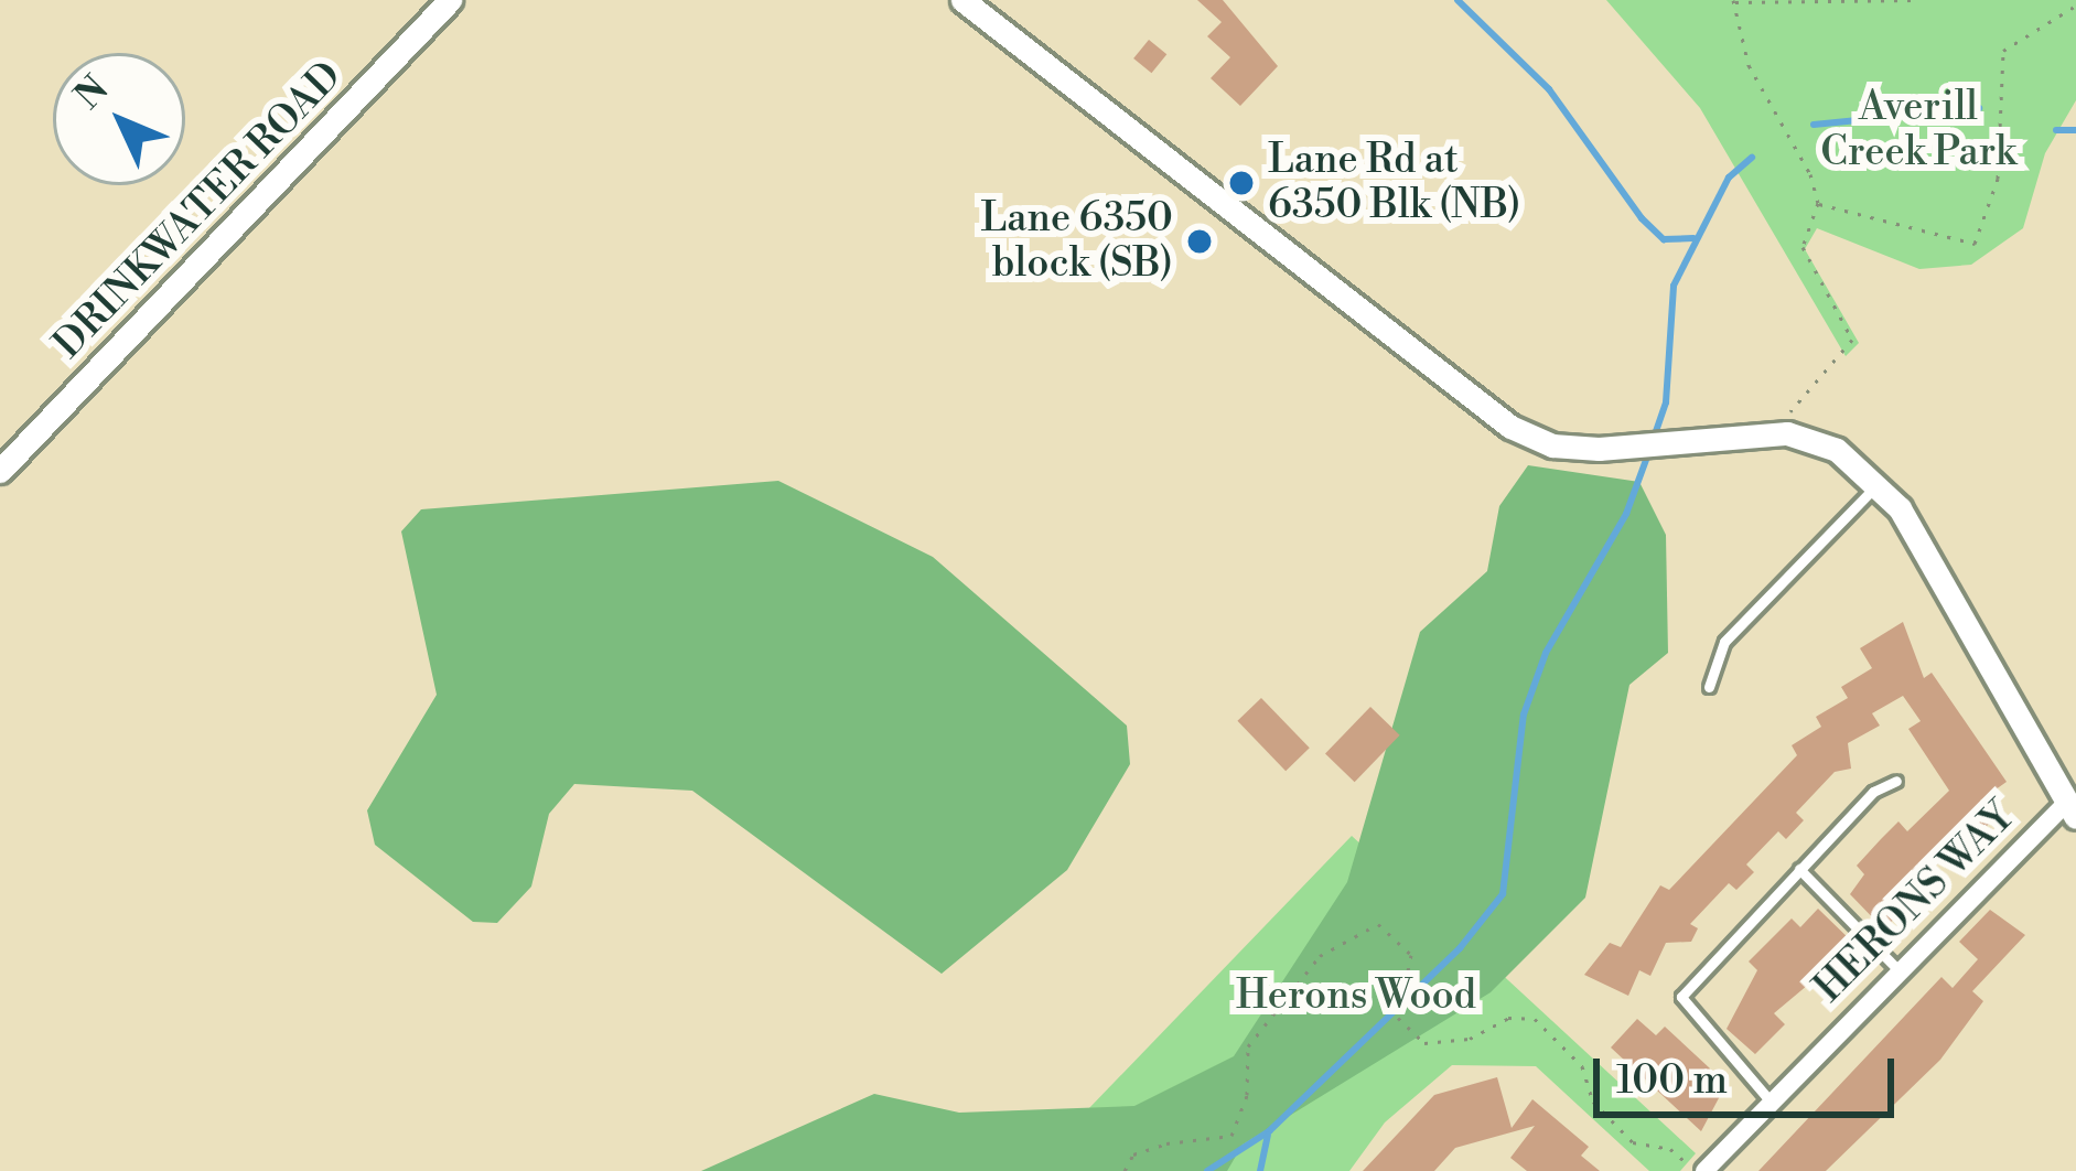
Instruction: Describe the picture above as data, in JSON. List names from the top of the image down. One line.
{"streets":{"street":["DRINKWATER ROAD","HERONS WAY"]},"parks":["Averill Creek Park","Herons Wood"],"places":["Lane Rd at 6350 Blk (NB)","Lane 6350 block (SB)"],"scale_bar":"100 m","north":"top left"}
